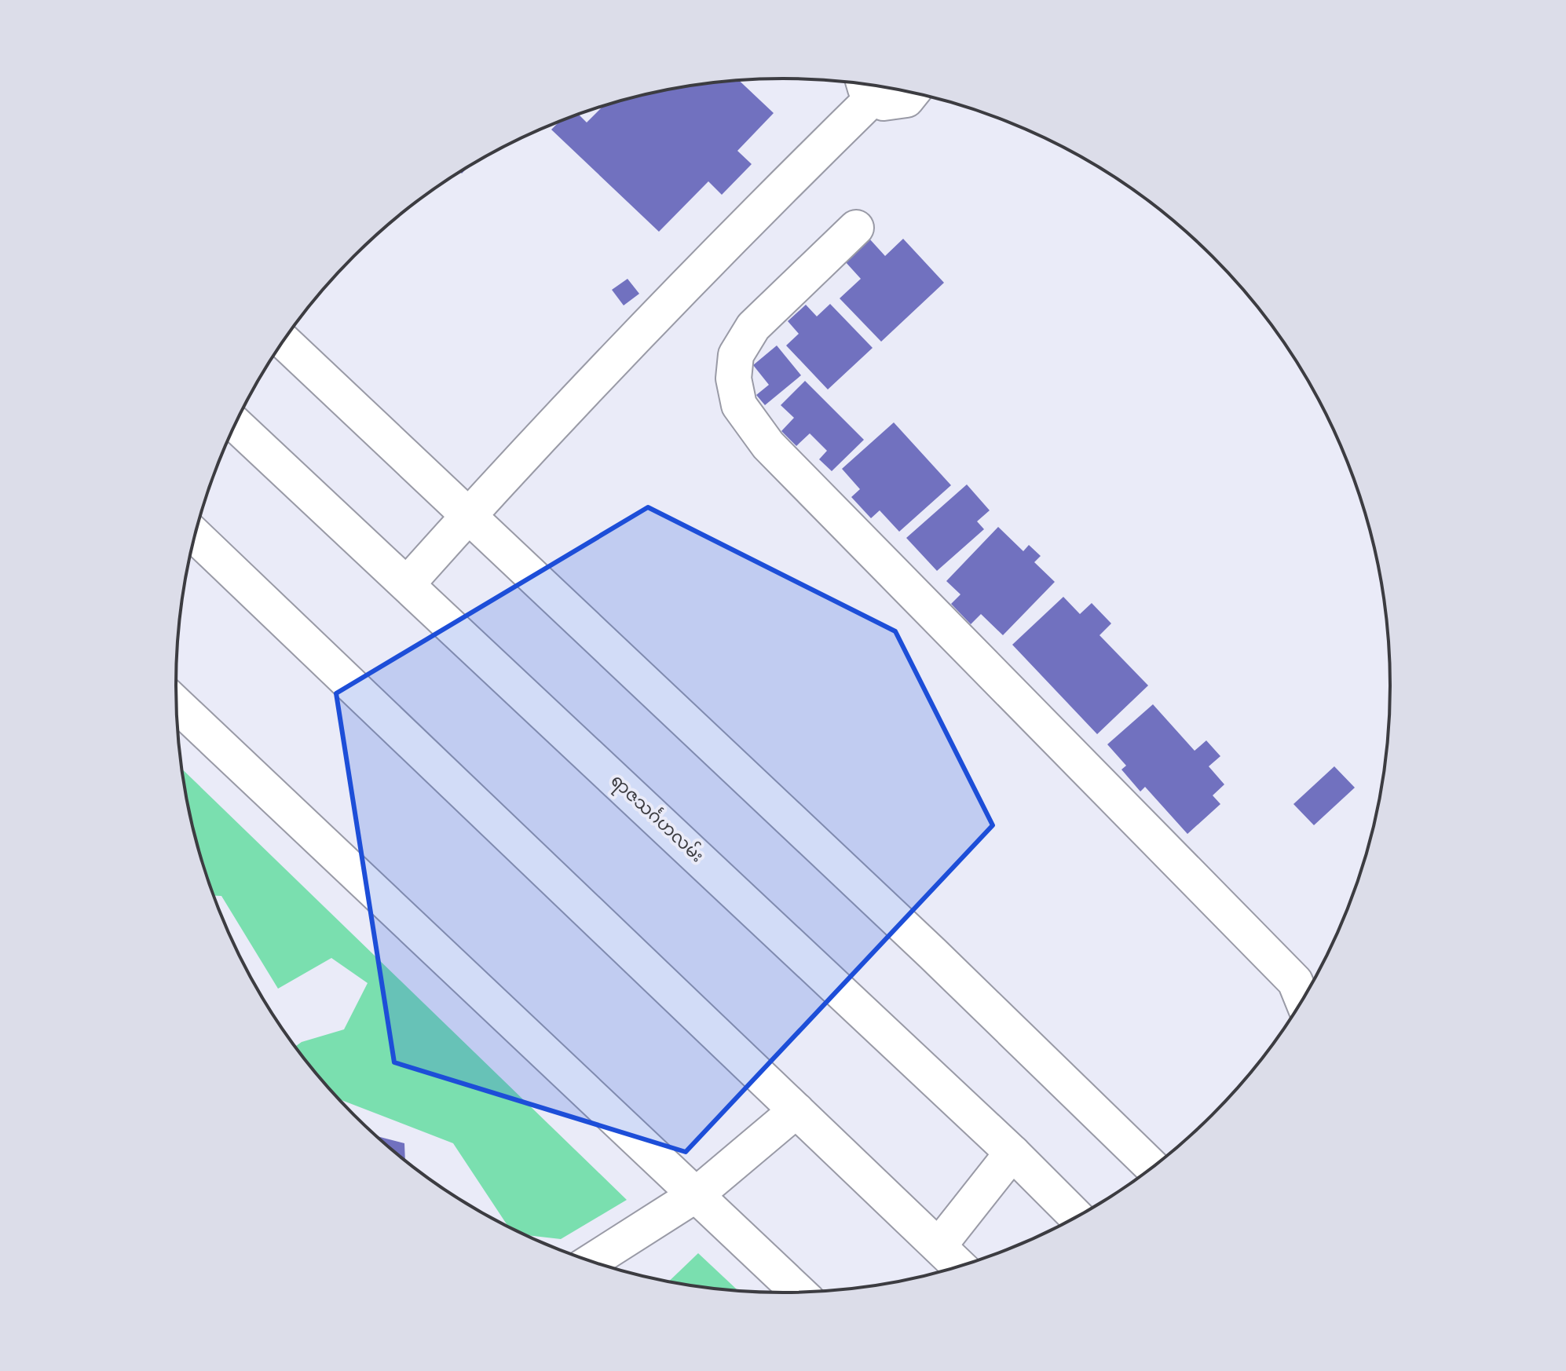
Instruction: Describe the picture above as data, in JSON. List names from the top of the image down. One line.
{"streets":{"main road":["ရာဇသင်္ဂဟလမ်း"]}}
